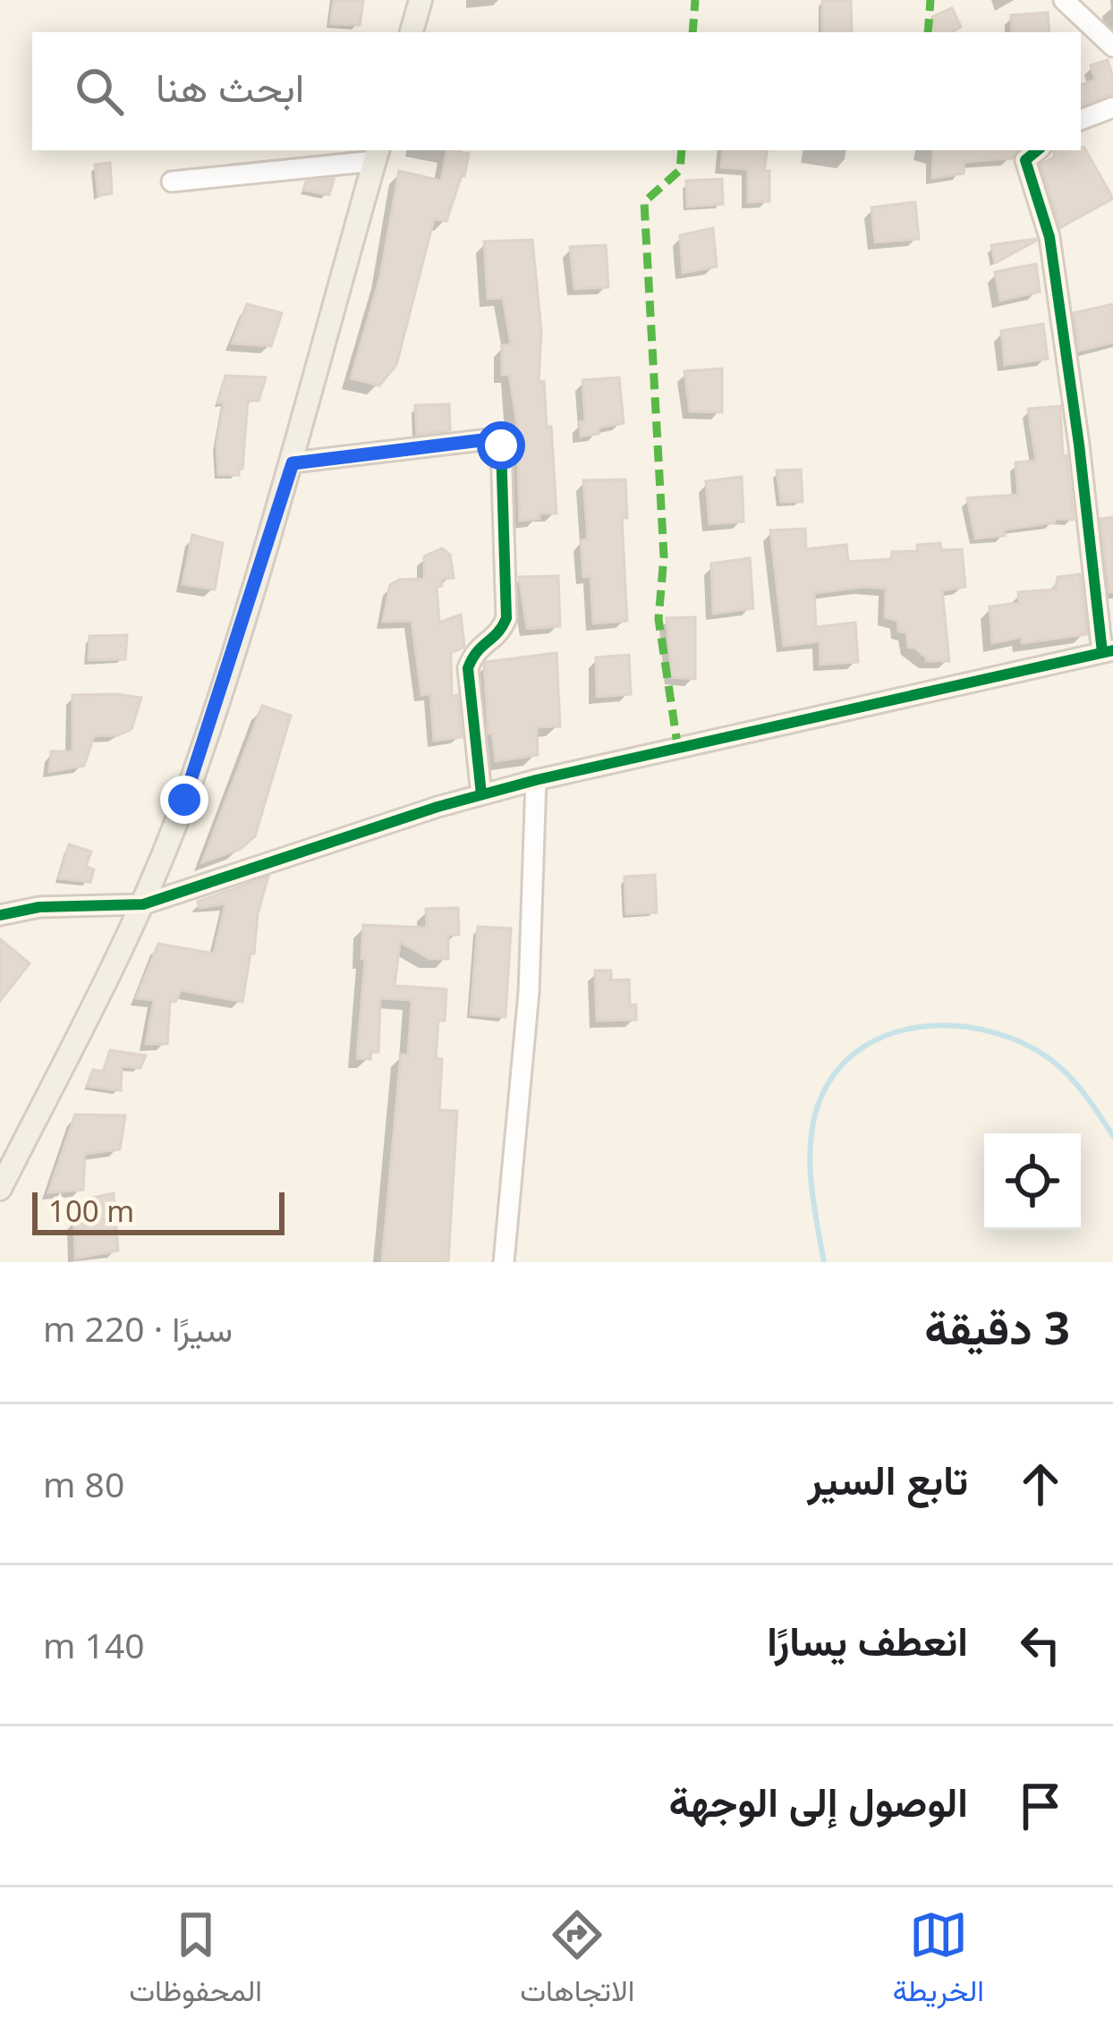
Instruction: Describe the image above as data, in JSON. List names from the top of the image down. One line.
{"scale_bar":"100 m","page":{"search":"ابحث هنا","scale":"100 m","heading":["3 دقيقة","سيرًا · 220 m"],"list":[["تابع السير","80 m"],["انعطف يسارًا","140 m"],"الوصول إلى الوجهة"],"nav":["الخريطة","الاتجاهات","المحفوظات"]}}
